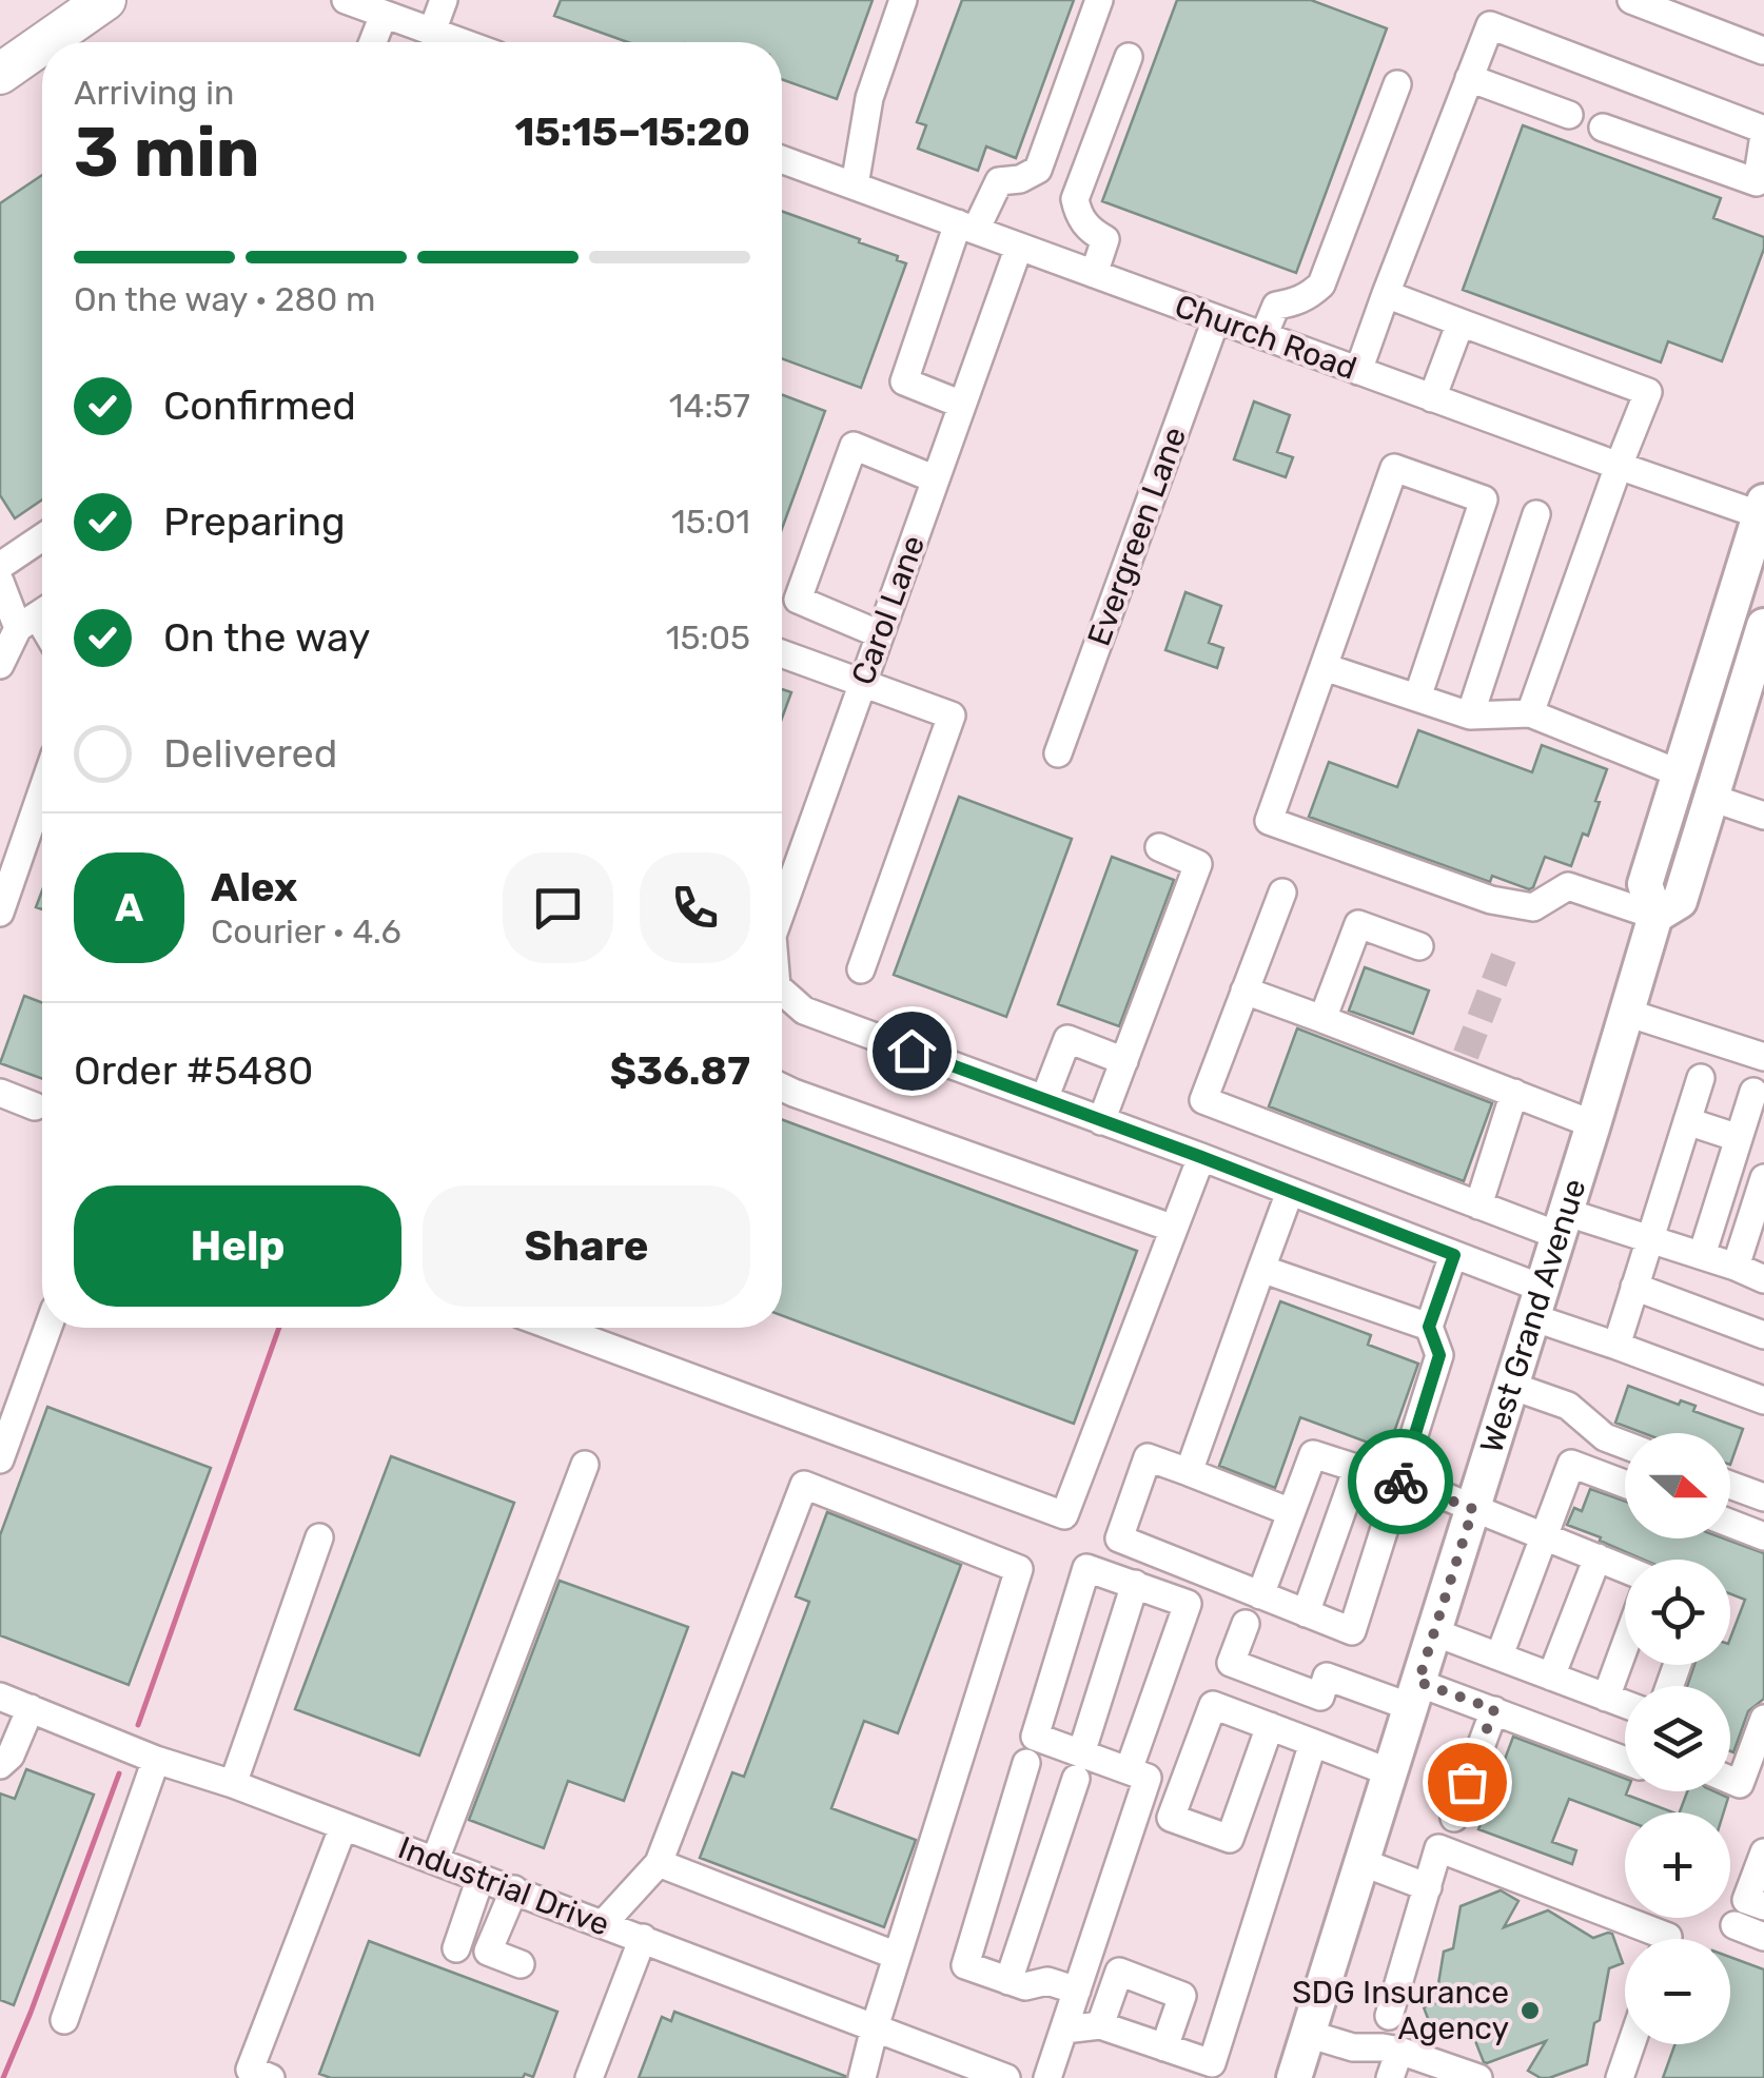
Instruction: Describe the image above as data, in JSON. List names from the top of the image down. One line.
{"streets":{"main road":["West Grand Avenue"],"street":["Church Road","Evergreen Lane","Carol Lane","Industrial Drive"]},"crossings":[["Church Road","Evergreen Lane"],["Church Road","Carol Lane"],["Church Road","West Grand Avenue"]],"places":["SDG Insurance Agency"],"north":"right","page":{"heading":["3 min","Arriving in","15:15–15:20"],"panel":["Alex","Courier · 4.6","Order #5480","$36.87"],"bar":"On the way · 280 m","list":[["Confirmed","14:57"],["Preparing","15:01"],["On the way","15:05"],"Delivered"],"round":"A","buttons":["Help","Share"],"map_buttons":["+","−"]}}
